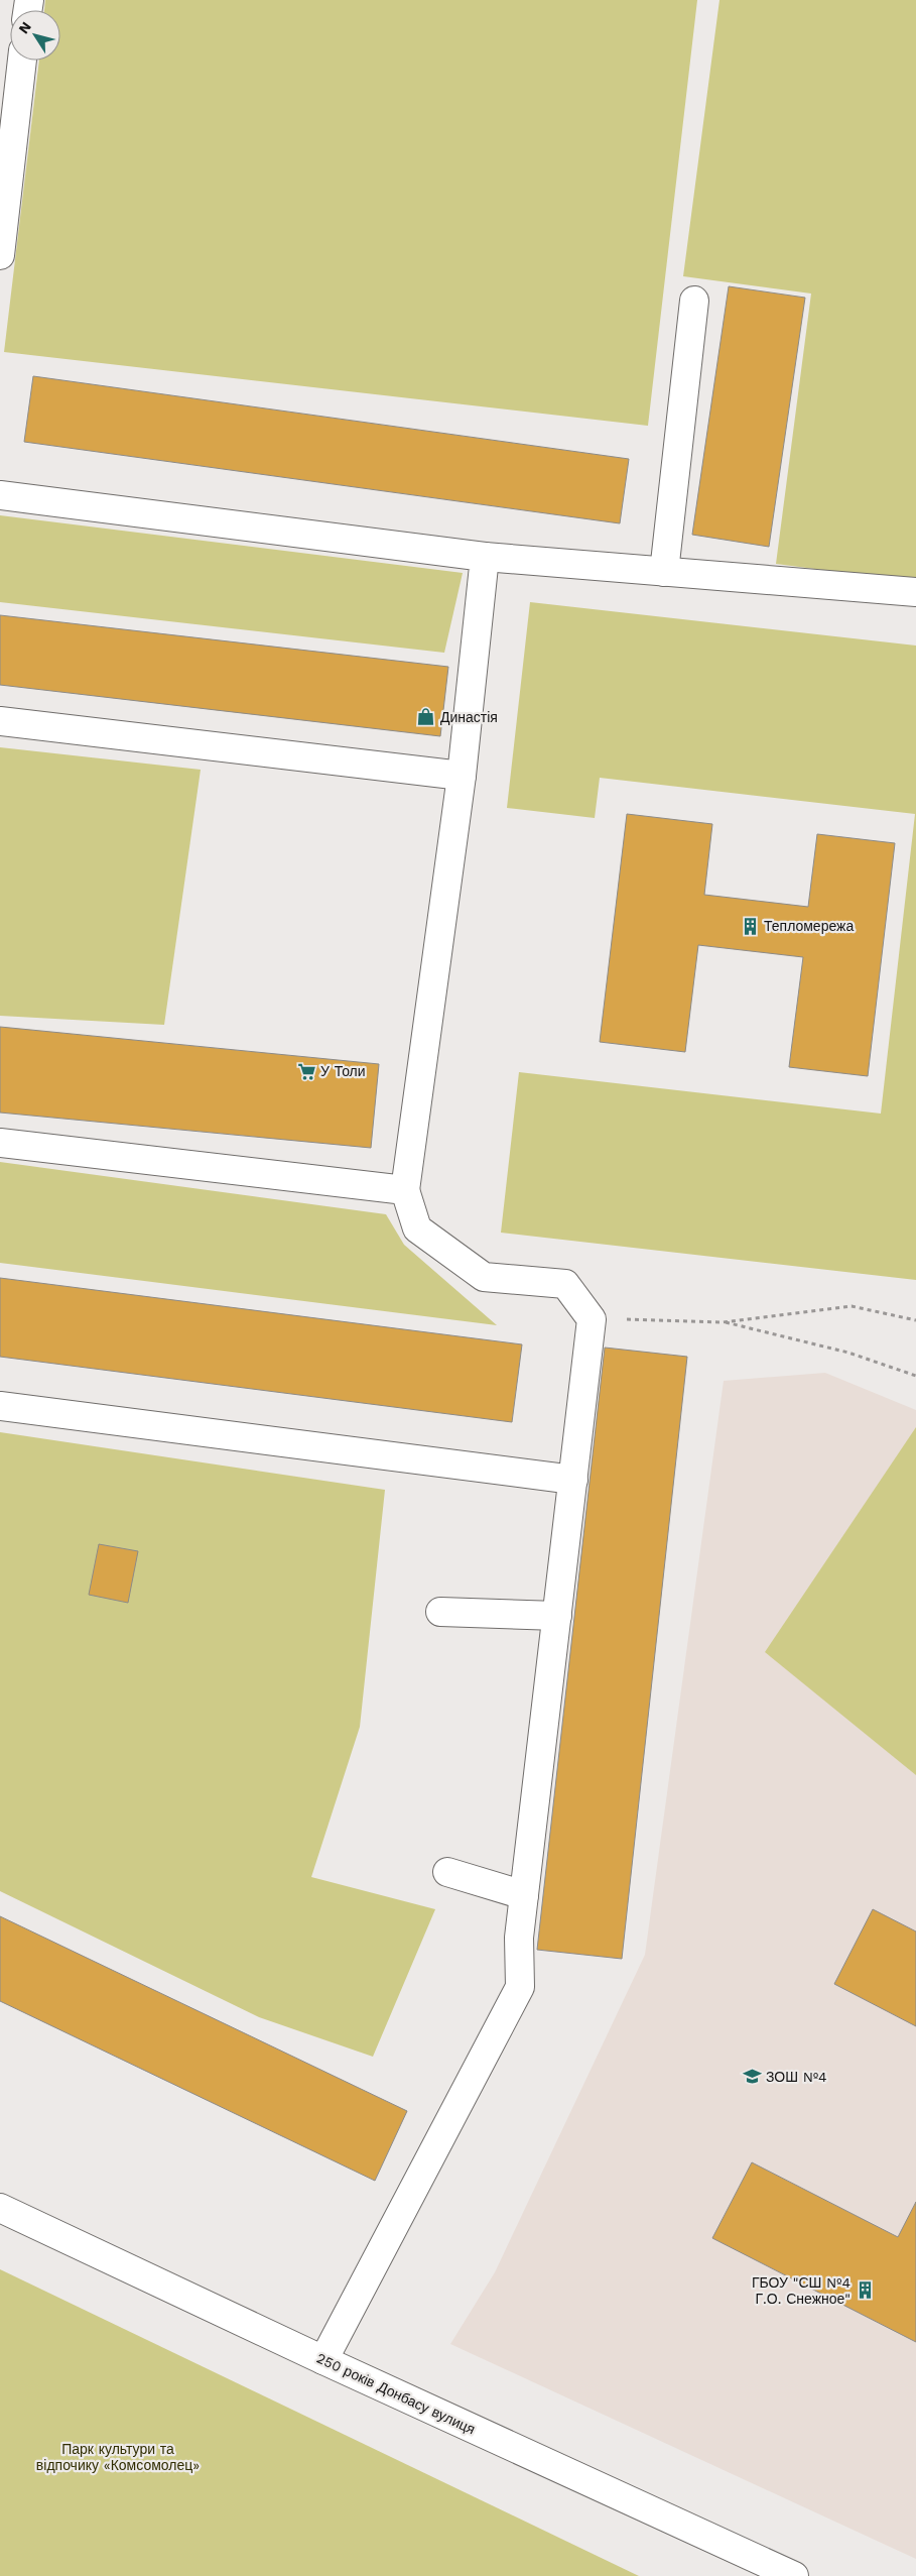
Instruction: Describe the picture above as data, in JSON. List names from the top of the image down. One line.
{"streets":{"street":["250 років Донбасу вулиця"]},"parks":["Парк культури та відпочику «Комсомолец»"],"places":{"shop":["Династія"],"building":["Тепломережа","ГБОУ \"СШ №4 Г.О. Снежное\""],"supermarket":["У Толи"],"school or university":["ЗОШ №4"]},"north":"top left"}
